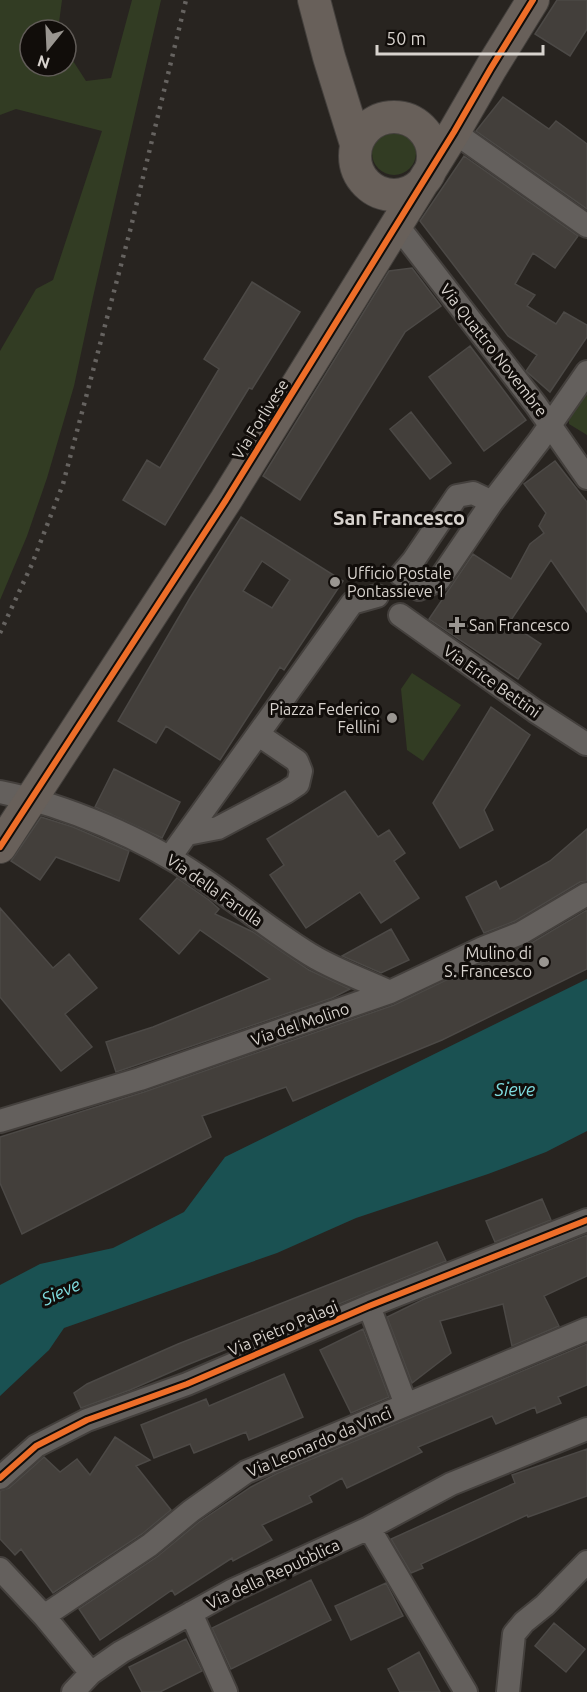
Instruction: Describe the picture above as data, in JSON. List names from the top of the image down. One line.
{"streets":{"street":["Via Quattro Novembre","Via Forlivese","Via Erice Bettini","Via della Farulla","Via del Molino","Via Pietro Palagi","Via Leonardo da Vinci","Via della Repubblica"]},"crossings":[["Via Quattro Novembre","Via Forlivese"],["Via Forlivese","Via della Farulla"],["Via della Farulla","Via del Molino"]],"districts":["San Francesco"],"water":["Sieve"],"places":{"other":["Ufficio Postale Pontassieve 1","Piazza Federico Fellini","Mulino di S. Francesco"],"health":["San Francesco"]},"scale_bar":"50 m","north":"bottom"}
